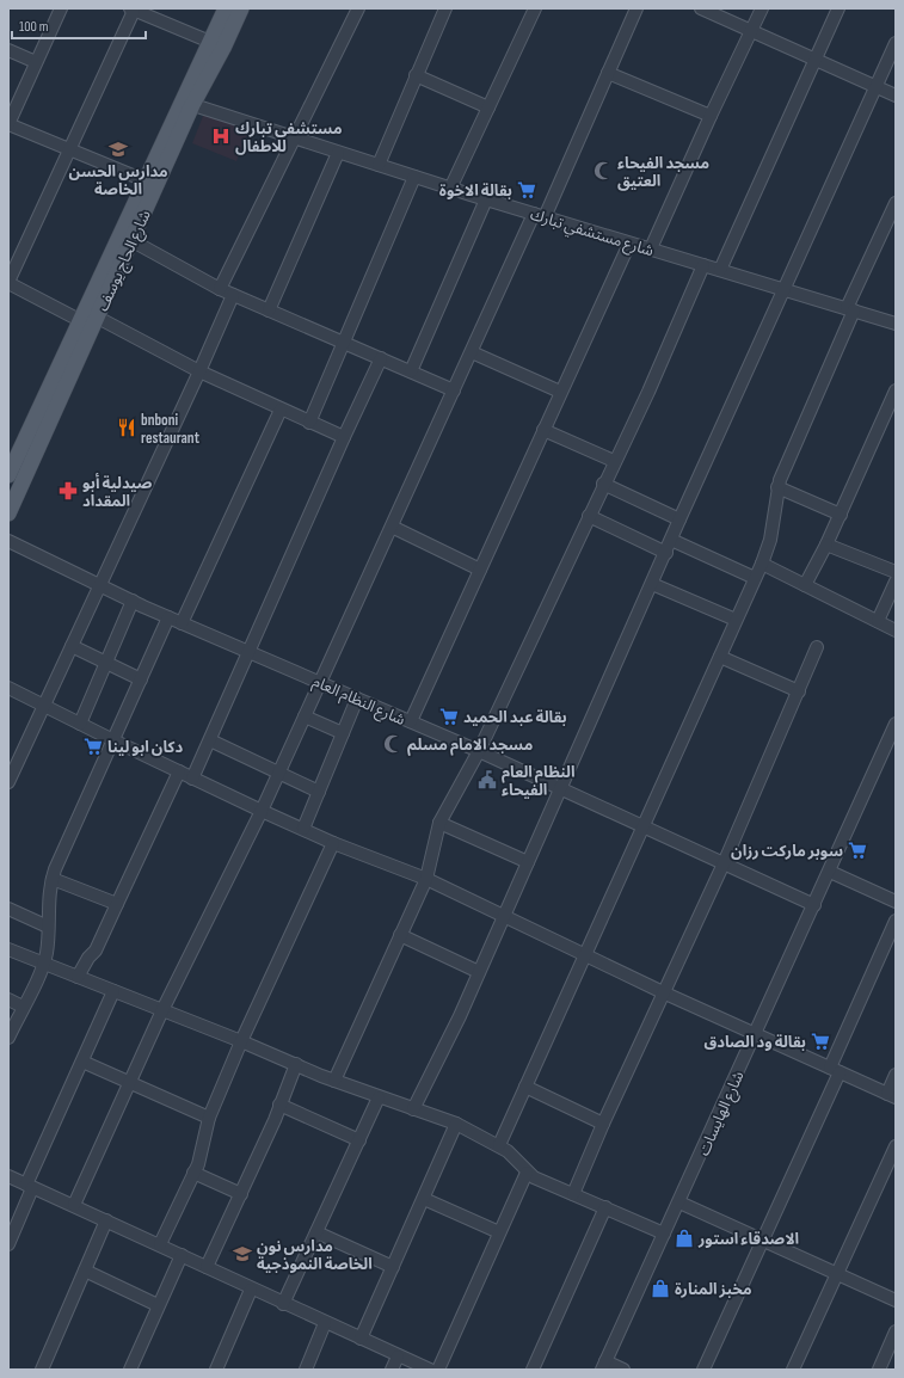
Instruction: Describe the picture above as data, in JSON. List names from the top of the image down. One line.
{"streets":{"main road":["شارع الحاج يوسف"],"street":["شارع مستشفي تبارك","شارع النظام العام","شارع الهايسات"]},"crossings":[["شارع مستشفي تبارك","شارع الحاج يوسف"],["شارع النظام العام","شارع الهايسات"]],"places":{"hospital":["مستشفى تبارك للاطفال"],"school or university":["مدارس الحسن الخاصة","مدارس نون الخاصة النموذجية"],"mosque":["مسجد الفيحاء العتيق","مسجد الامام مسلم"],"supermarket":["بقالة الاخوة","بقالة عبد الحميد","دكان ابو لينا","سوبر ماركت رزان","بقالة ود الصادق"],"restaurant":["bnboni restaurant"],"pharmacy":["صيدلية أبو المقداد"],"public building":["النظام العام الفيحاء"],"shop":["الاصدقاء استور","مخبز المنارة"]},"scale_bar":"100 m"}
